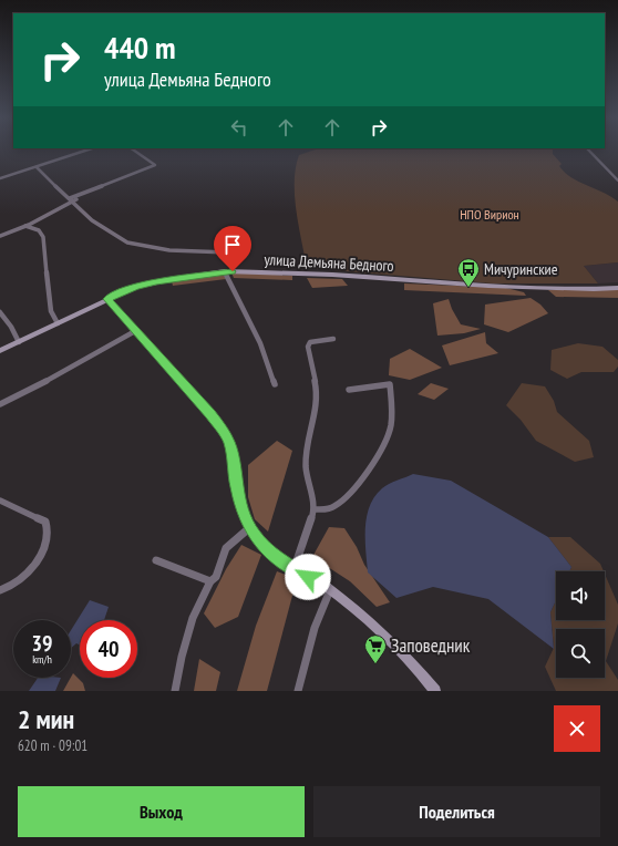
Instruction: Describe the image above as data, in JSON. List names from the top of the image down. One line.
{"streets":{"street":["улица Демьяна Бедного"]},"parks":["НПО Вирион"],"places":{"bus stop":["Мичуринские"],"supermarket":["Заповедник"]},"page":{"turn":["440 m","улица Демьяна Бедного"],"speed":"39 km/h","limit":"40","heading":["2 мин","620 m · 09:01"],"buttons":["Выход","Поделиться"]}}
